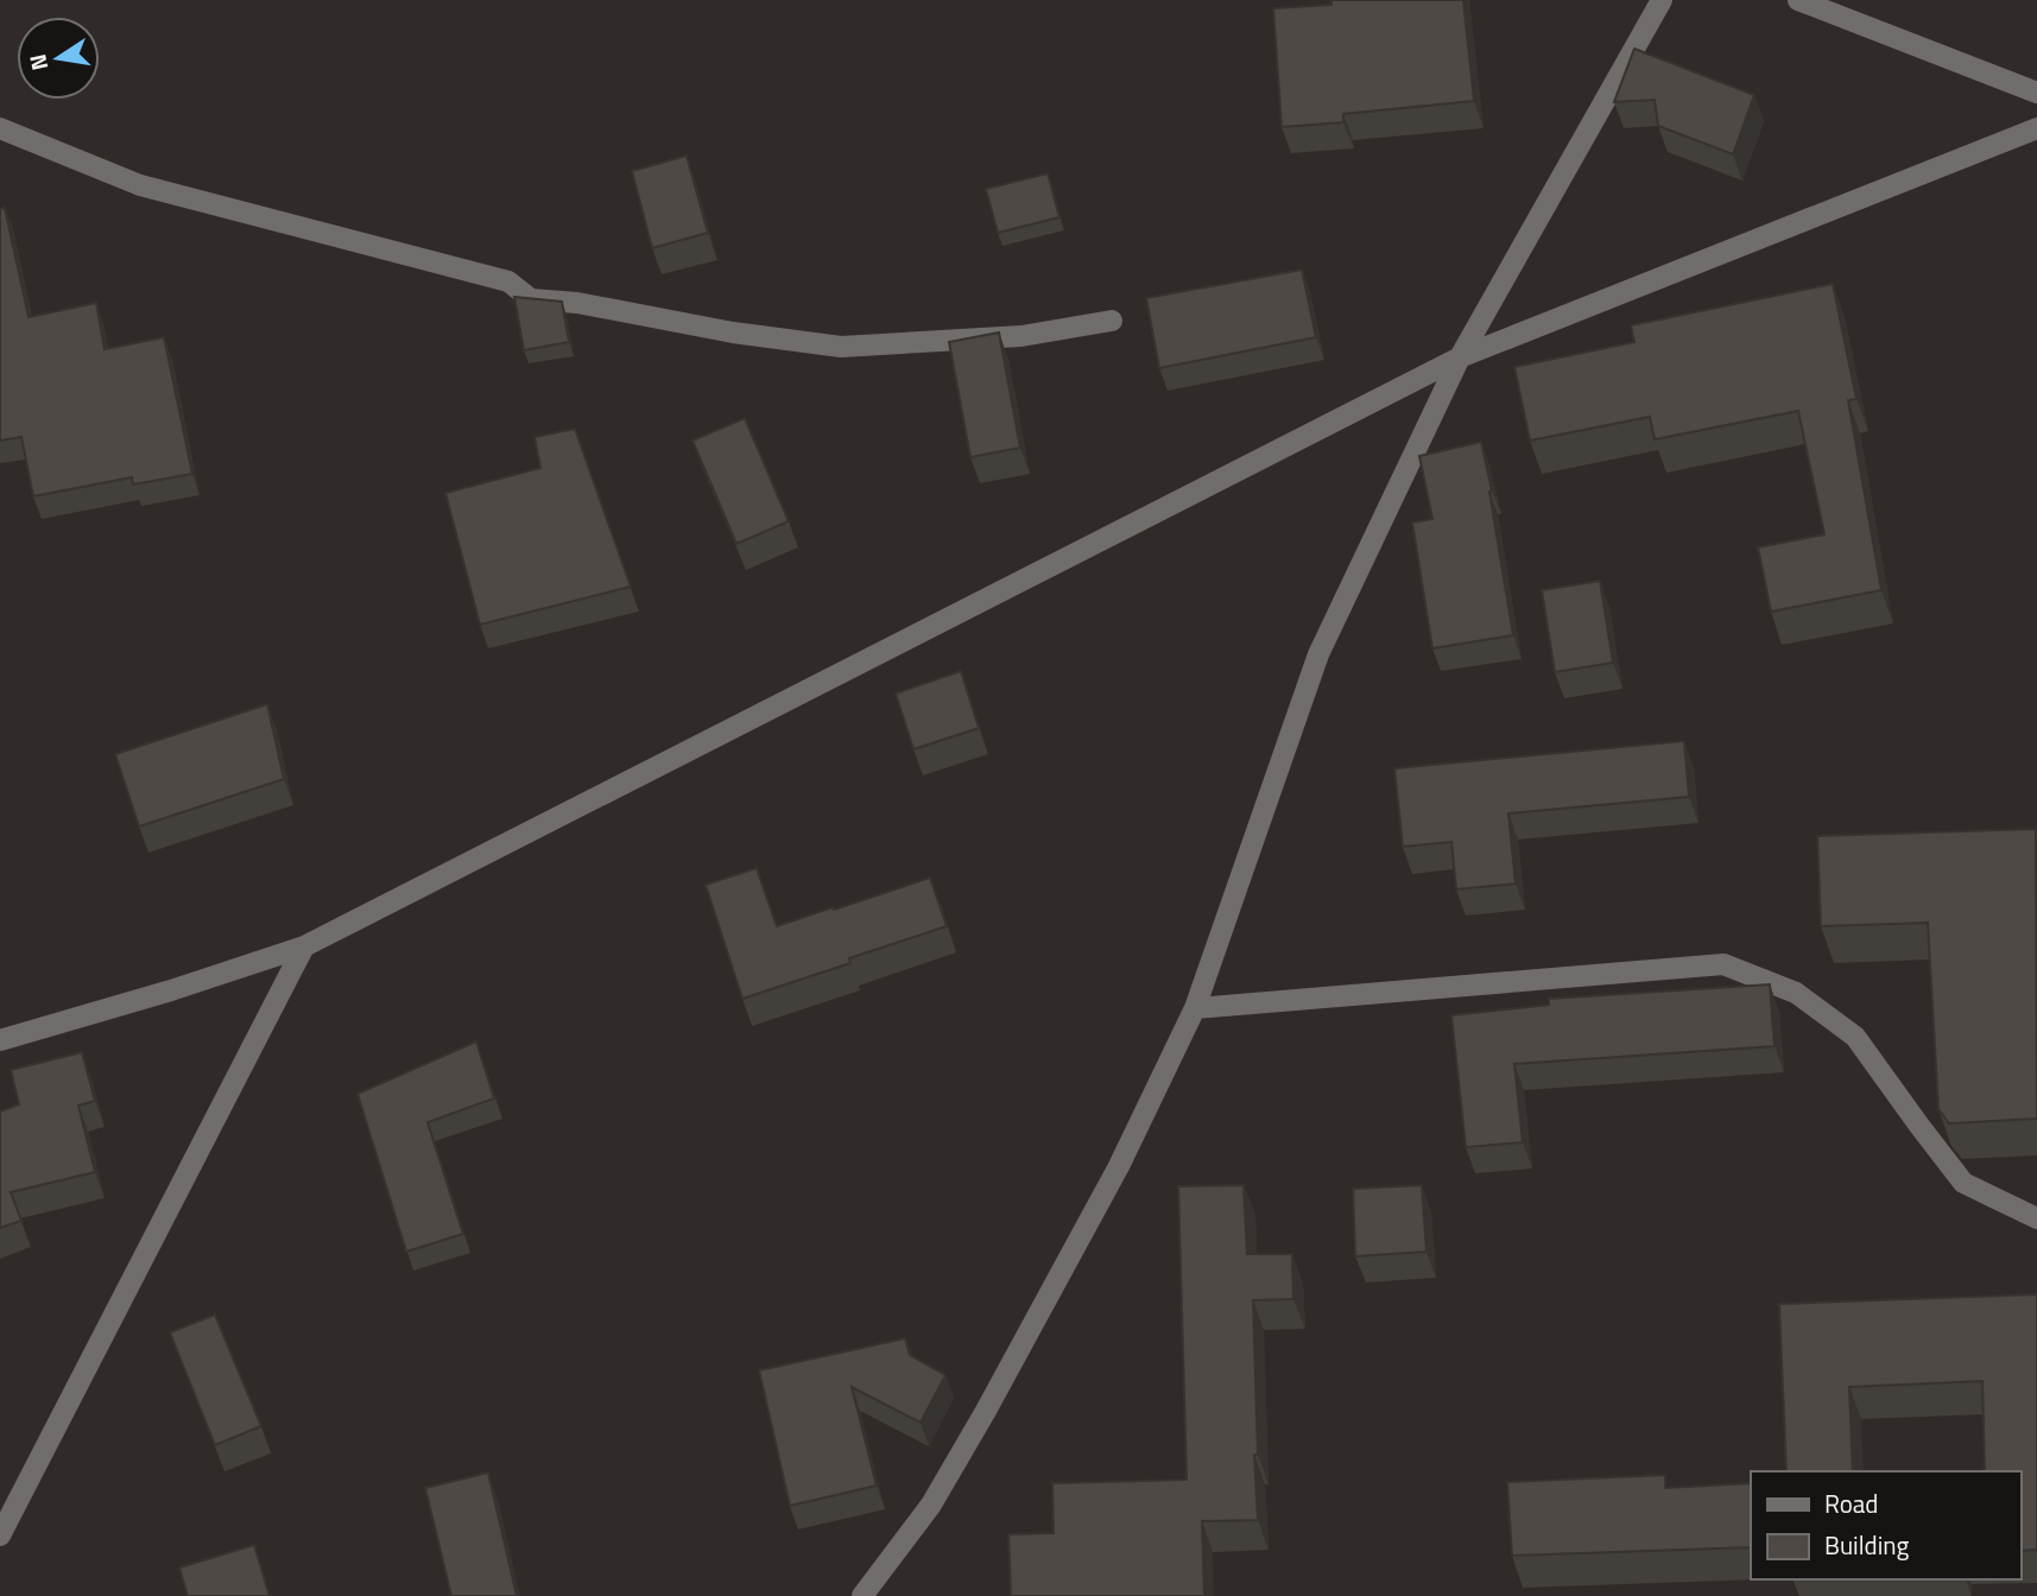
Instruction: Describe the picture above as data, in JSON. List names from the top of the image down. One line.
{"legend":["Road","Building"],"north":"left"}
